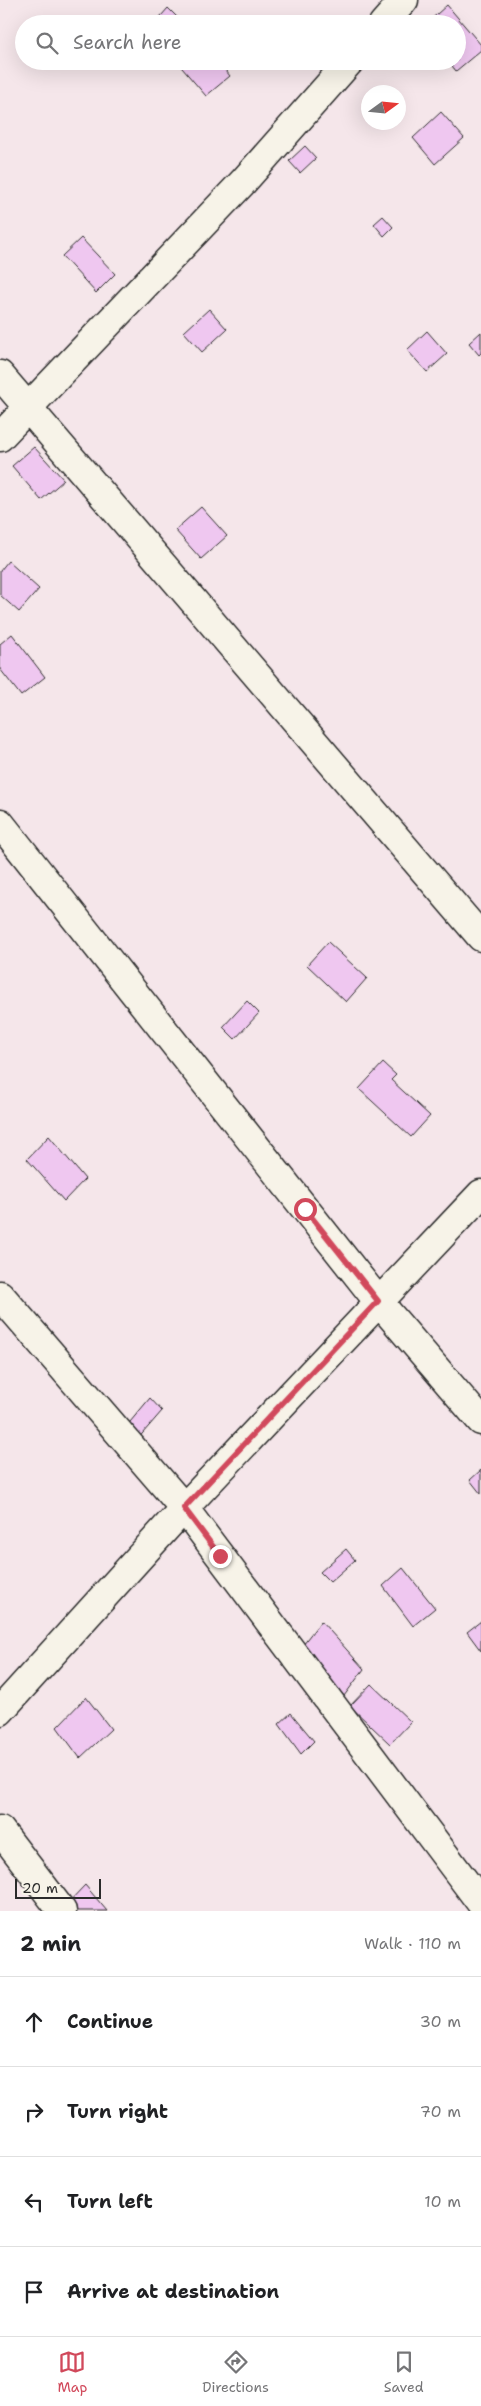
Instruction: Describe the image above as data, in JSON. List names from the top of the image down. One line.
{"scale_bar":"20 m","north":"right","page":{"search":"Search here","scale":"20 m","heading":["2 min","Walk · 110 m"],"list":[["Continue","30 m"],["Turn right","70 m"],["Turn left","10 m"],"Arrive at destination"],"nav":["Map","Directions","Saved"]}}
